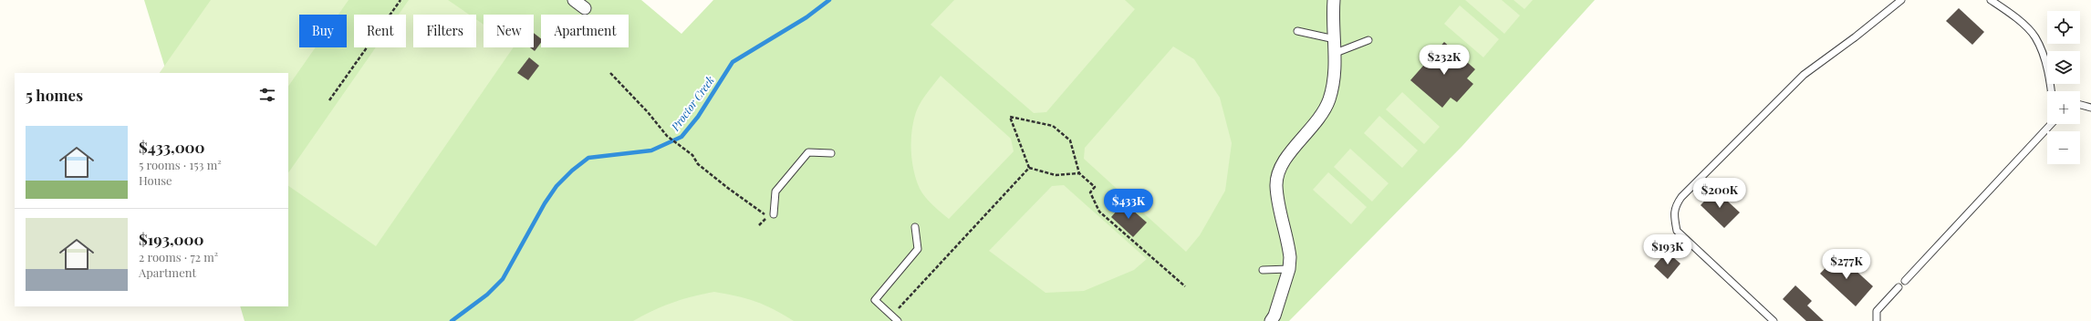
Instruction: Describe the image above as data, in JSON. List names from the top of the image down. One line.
{"water":["Proctor Creek"],"page":{"map_buttons":["+","−"],"chip":["Buy","Rent","Filters","New","Apartment"],"price":["$232K","$200K","$433K","$193K","$277K"],"heading":"5 homes","list":[{"name":"$433,000","note":"5 rooms · 153 m² · House"},{"name":"$193,000","note":"2 rooms · 72 m² · Apartment"}]}}
